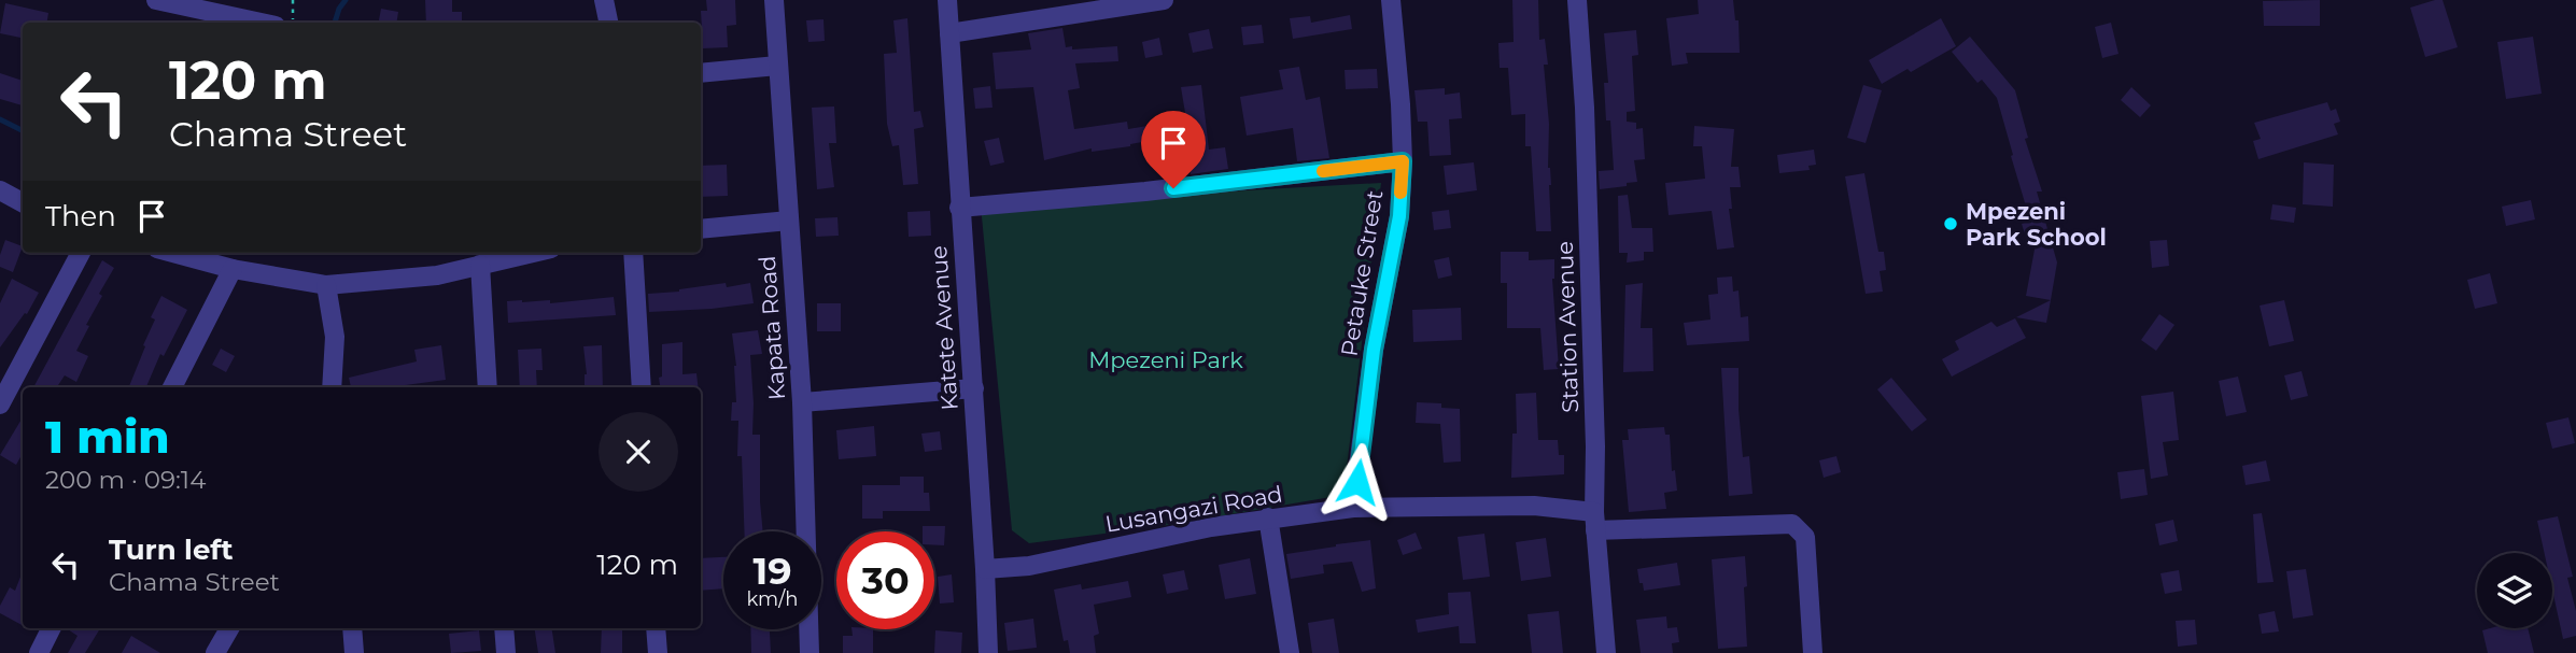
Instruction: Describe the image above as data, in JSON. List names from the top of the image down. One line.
{"streets":{"street":["Petauke Street","Station Avenue","Kapata Road","Katete Avenue","Lusangazi Road"]},"crossings":[["Petauke Street","Lusangazi Road"],["Station Avenue","Lusangazi Road"],["Katete Avenue","Lusangazi Road"]],"parks":["Mpezeni Park"],"places":["Mpezeni Park School"],"page":{"turn":["120 m","Chama Street"],"then":"Then","heading":["1 min","200 m · 09:14"],"list":[{"name":"Turn left","note":"Chama Street","value":"120 m"}],"speed":"19 km/h","limit":"30"}}
